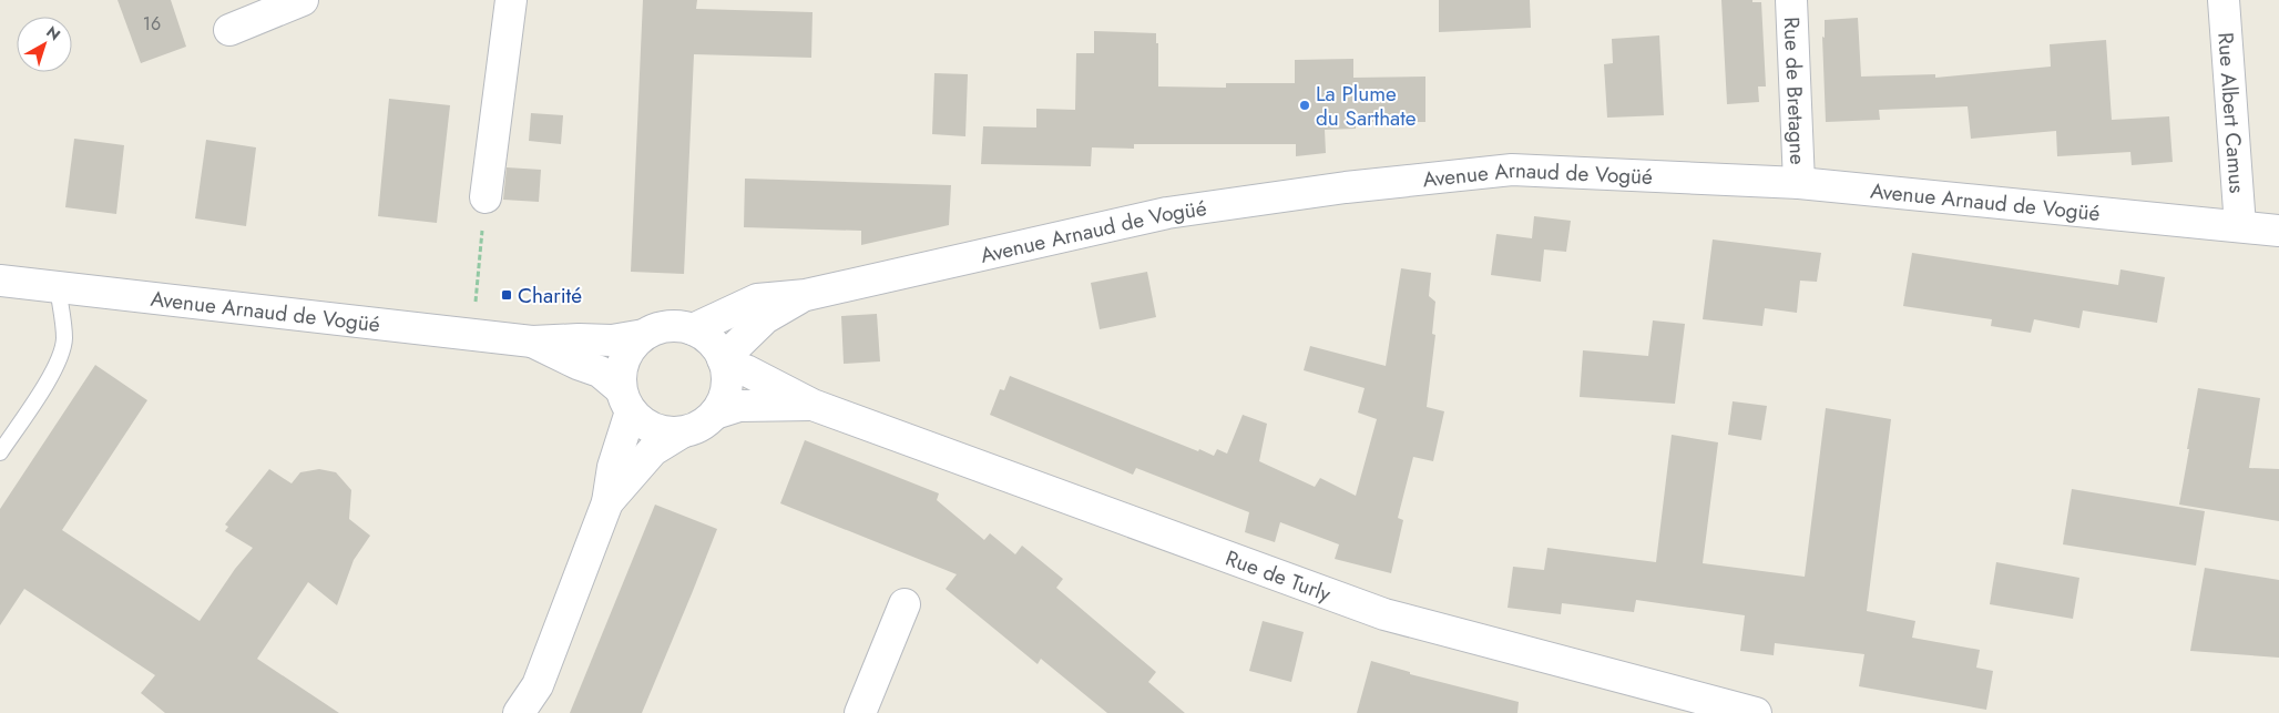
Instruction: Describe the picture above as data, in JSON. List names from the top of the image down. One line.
{"streets":{"street":["Rue de Bretagne","Rue Albert Camus","Avenue Arnaud de Vogüé","Rue de Turly"]},"crossings":[["Rue de Bretagne","Avenue Arnaud de Vogüé"],["Rue Albert Camus","Avenue Arnaud de Vogüé"],["Avenue Arnaud de Vogüé","Rue de Turly"]],"places":{"other":["La Plume du Sarthate"],"transit":["Charité"]},"house_numbers":["16"],"north":"top right"}
